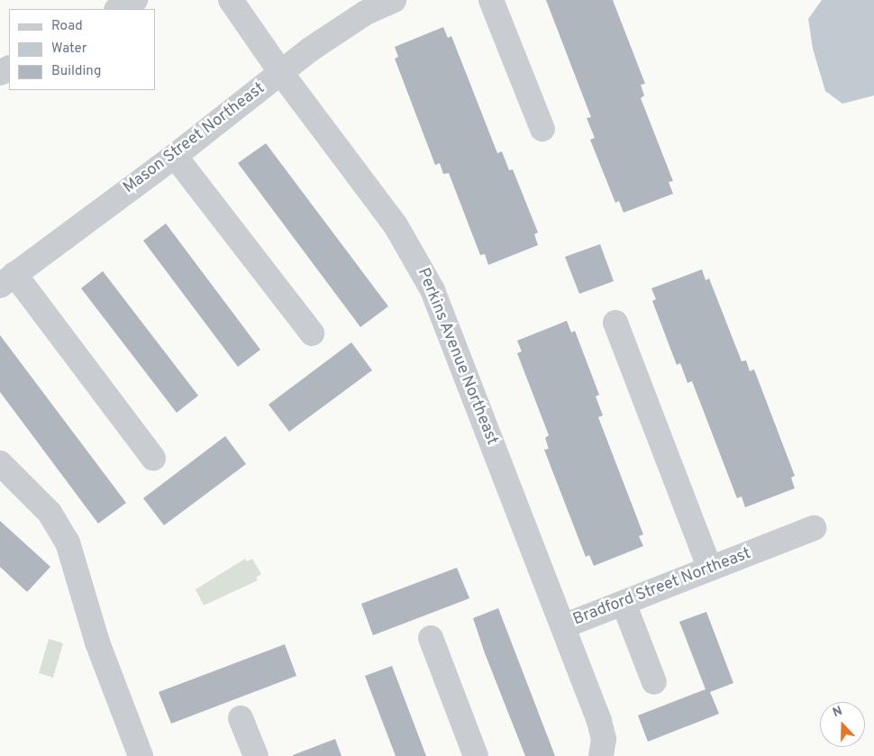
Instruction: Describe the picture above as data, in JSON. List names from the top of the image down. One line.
{"streets":{"street":["Mason Street Northeast","Perkins Avenue Northeast","Bradford Street Northeast"]},"crossings":[["Mason Street Northeast","Perkins Avenue Northeast"],["Perkins Avenue Northeast","Bradford Street Northeast"]],"legend":["Road","Water","Building"],"north":"top"}
